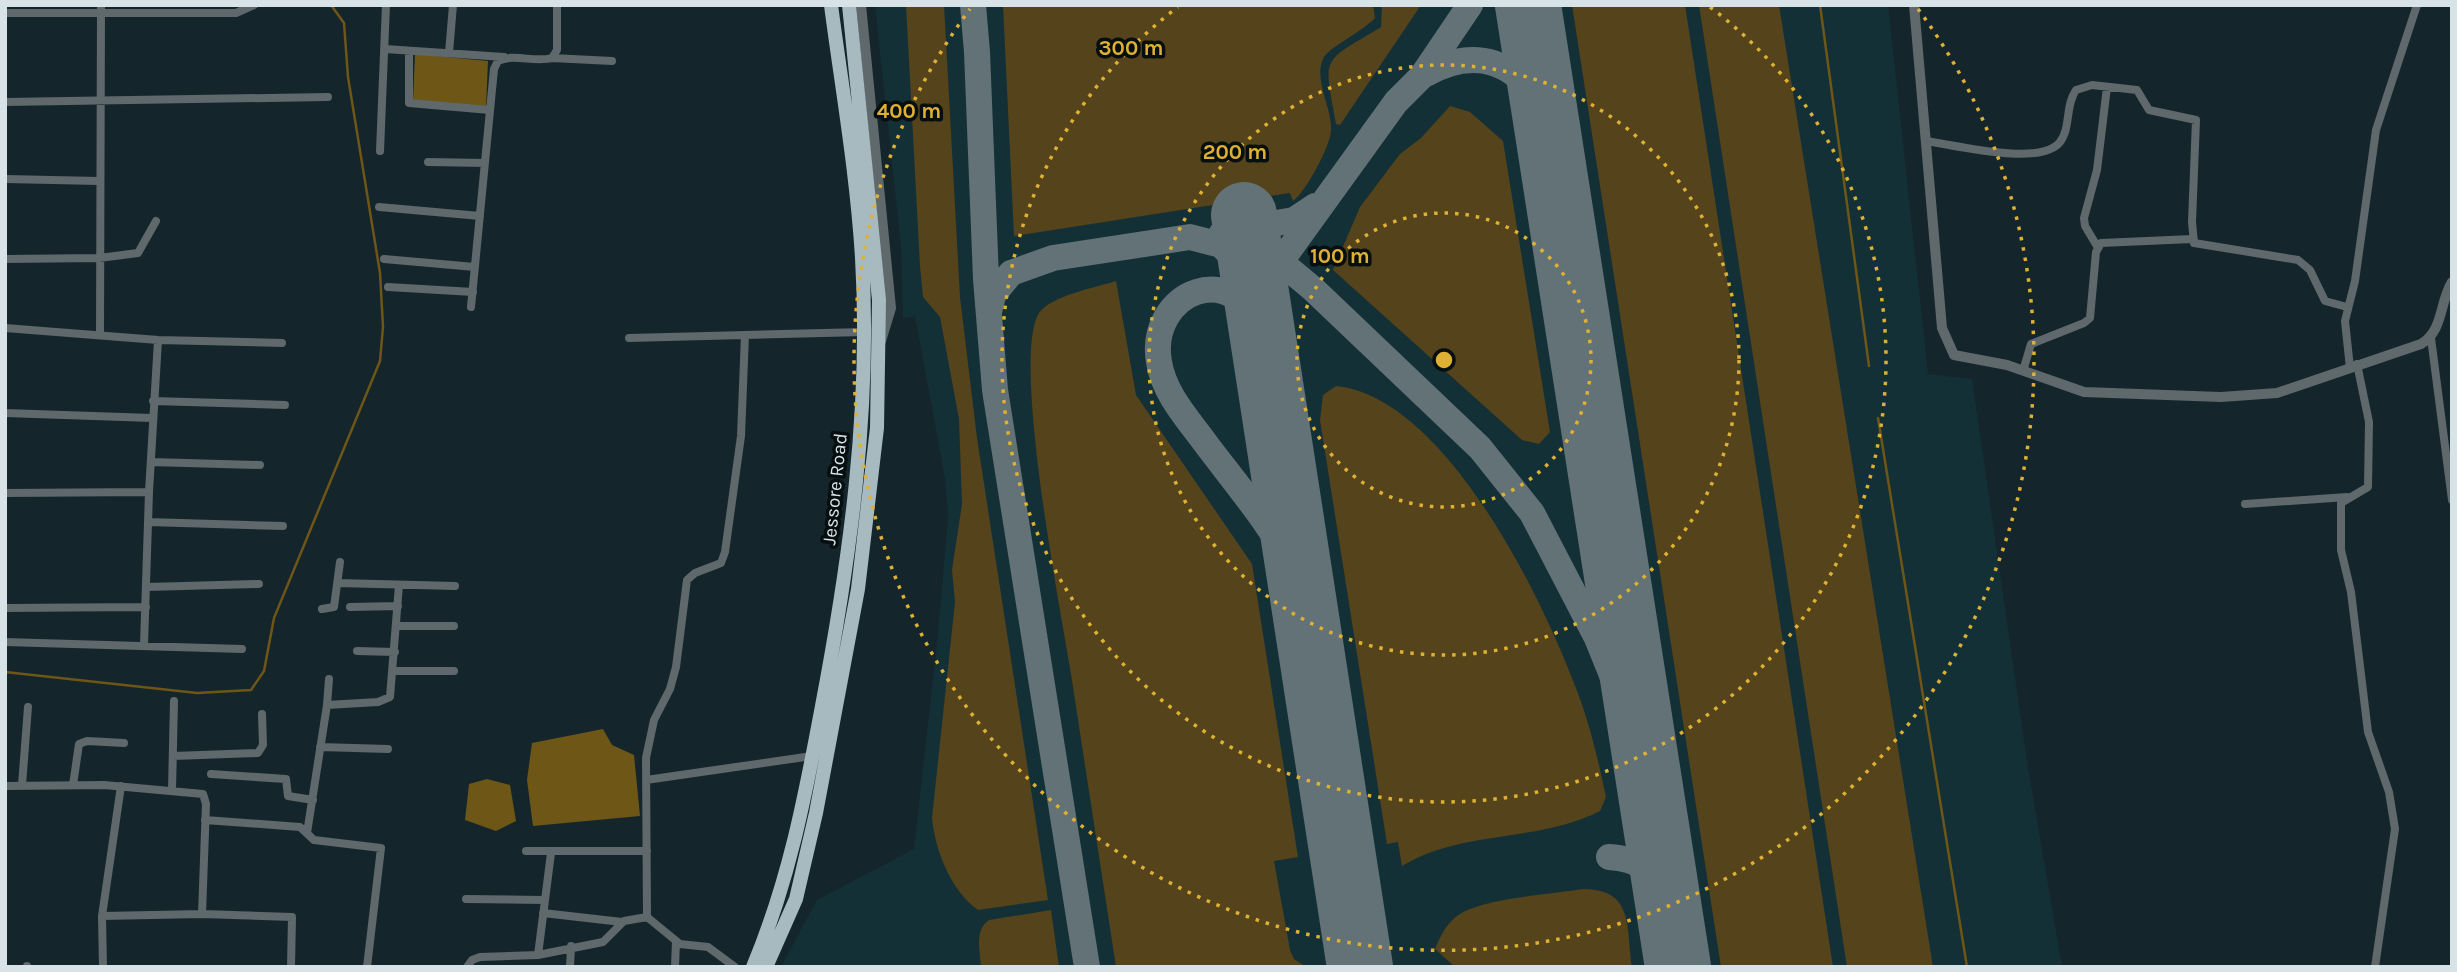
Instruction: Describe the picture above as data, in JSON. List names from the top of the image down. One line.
{"streets":{"highway":["Jessore Road"]},"rings":["300 m","400 m","200 m","100 m"]}
